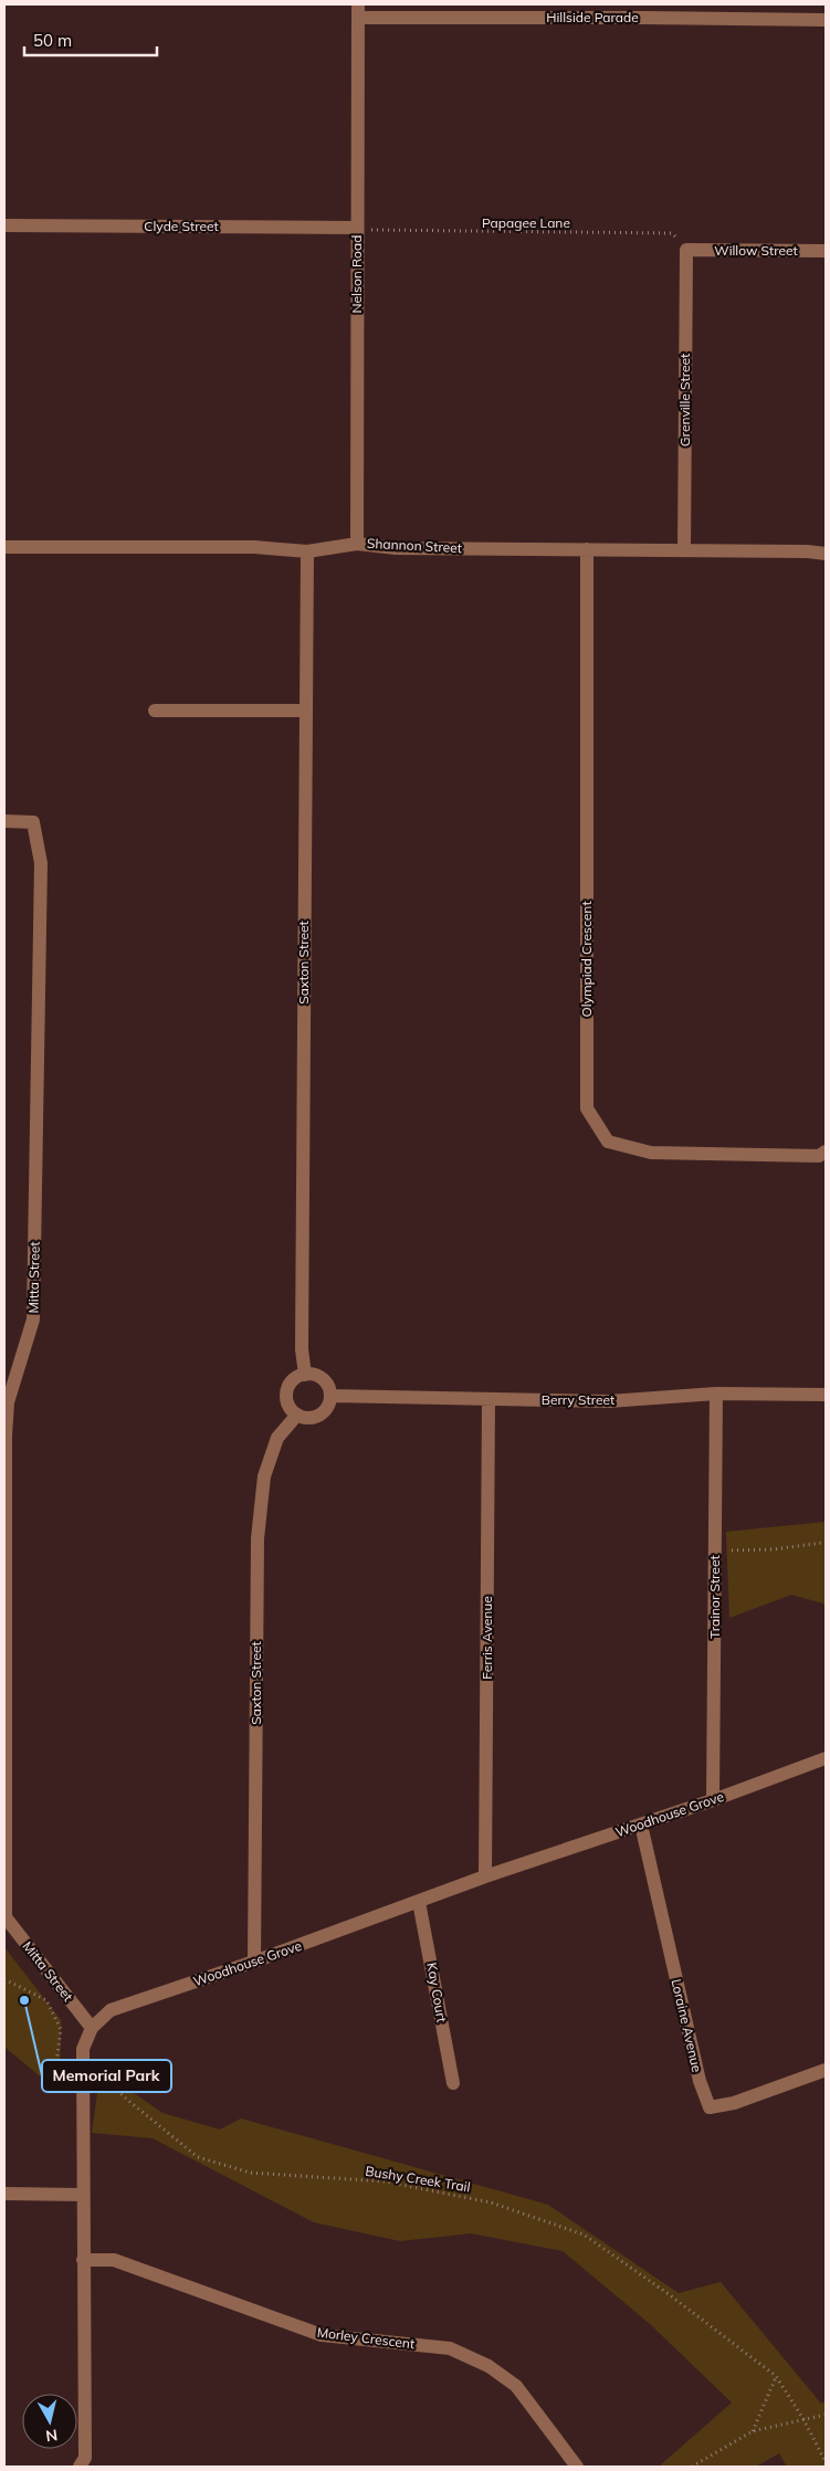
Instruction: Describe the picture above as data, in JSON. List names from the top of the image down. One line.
{"streets":{"street":["Hillside Parade","Clyde Street","Willow Street","Nelson Road","Grenville Street","Shannon Street","Olympiad Crescent","Saxton Street","Mitta Street","Berry Street","Trainor Street","Ferris Avenue","Woodhouse Grove","Kay Court","Loraine Avenue","Morley Crescent"],"path":["Papagee Lane","Bushy Creek Trail"]},"crossings":[["Hillside Parade","Nelson Road"],["Papagee Lane","Clyde Street"],["Papagee Lane","Willow Street"],["Papagee Lane","Nelson Road"],["Papagee Lane","Grenville Street"],["Clyde Street","Nelson Road"],["Willow Street","Grenville Street"],["Nelson Road","Shannon Street"],["Grenville Street","Shannon Street"],["Shannon Street","Olympiad Crescent"],["Shannon Street","Saxton Street"],["Saxton Street","Berry Street"],["Saxton Street","Woodhouse Grove"],["Mitta Street","Woodhouse Grove"],["Berry Street","Trainor Street"],["Berry Street","Ferris Avenue"],["Trainor Street","Woodhouse Grove"],["Ferris Avenue","Woodhouse Grove"],["Woodhouse Grove","Kay Court"],["Woodhouse Grove","Loraine Avenue"],["Woodhouse Grove","Bushy Creek Trail"],["Woodhouse Grove","Morley Crescent"]],"places":["Memorial Park"],"scale_bar":"50 m","north":"bottom"}
